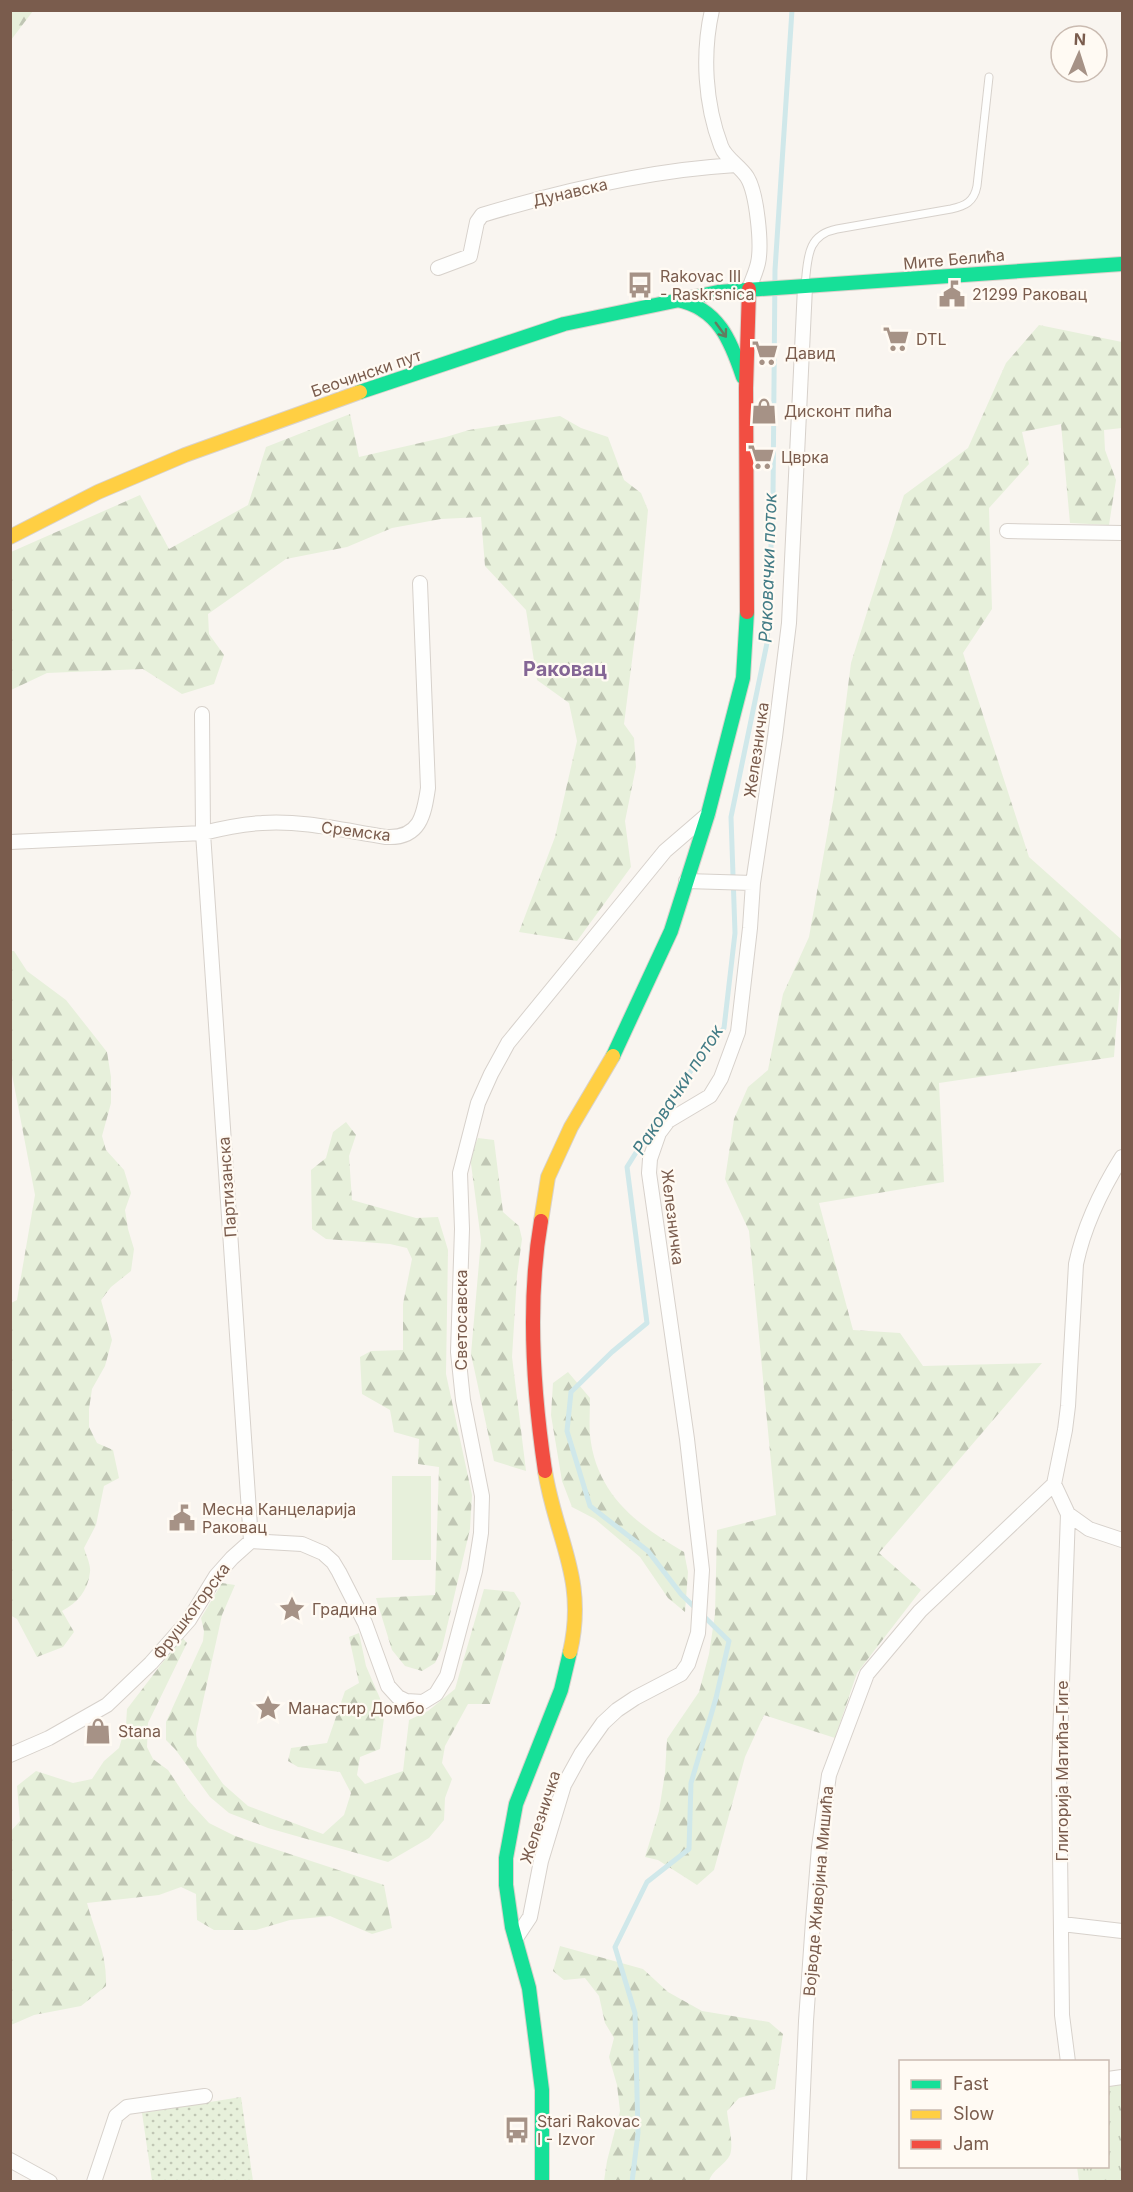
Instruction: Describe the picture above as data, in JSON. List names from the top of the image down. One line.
{"streets":{"street":["Дунавска","Мите Белића","Беочински пут","Железничка","Сремска","Партизанска","Светосавска","Фрушкогорска","Глигорија Матића-Гиге","Војводе Живојина Мишића"]},"crossings":[["Мите Белића","Беочински пут"],["Мите Белића","Железничка"],["Беочински пут","Железничка"],["Железничка","Светосавска"],["Сремска","Партизанска"],["Партизанска","Светосавска"],["Партизанска","Фрушкогорска"],["Светосавска","Фрушкогорска"],["Глигорија Матића-Гиге","Војводе Живојина Мишића"]],"districts":["Раковац"],"water":["Раковачки поток"],"places":{"bus stop":["Rakovac III - Raskrsnica","Stari Rakovac I - Izvor"],"public building":["21299 Раковац","Месна Канцеларија Раковац"],"supermarket":["DTL","Давид","Цврка"],"shop":["Дисконт пића","Stana"],"place":["Градина","Манастир Домбо"]},"legend":["Fast","Slow","Jam"],"north":"top"}
